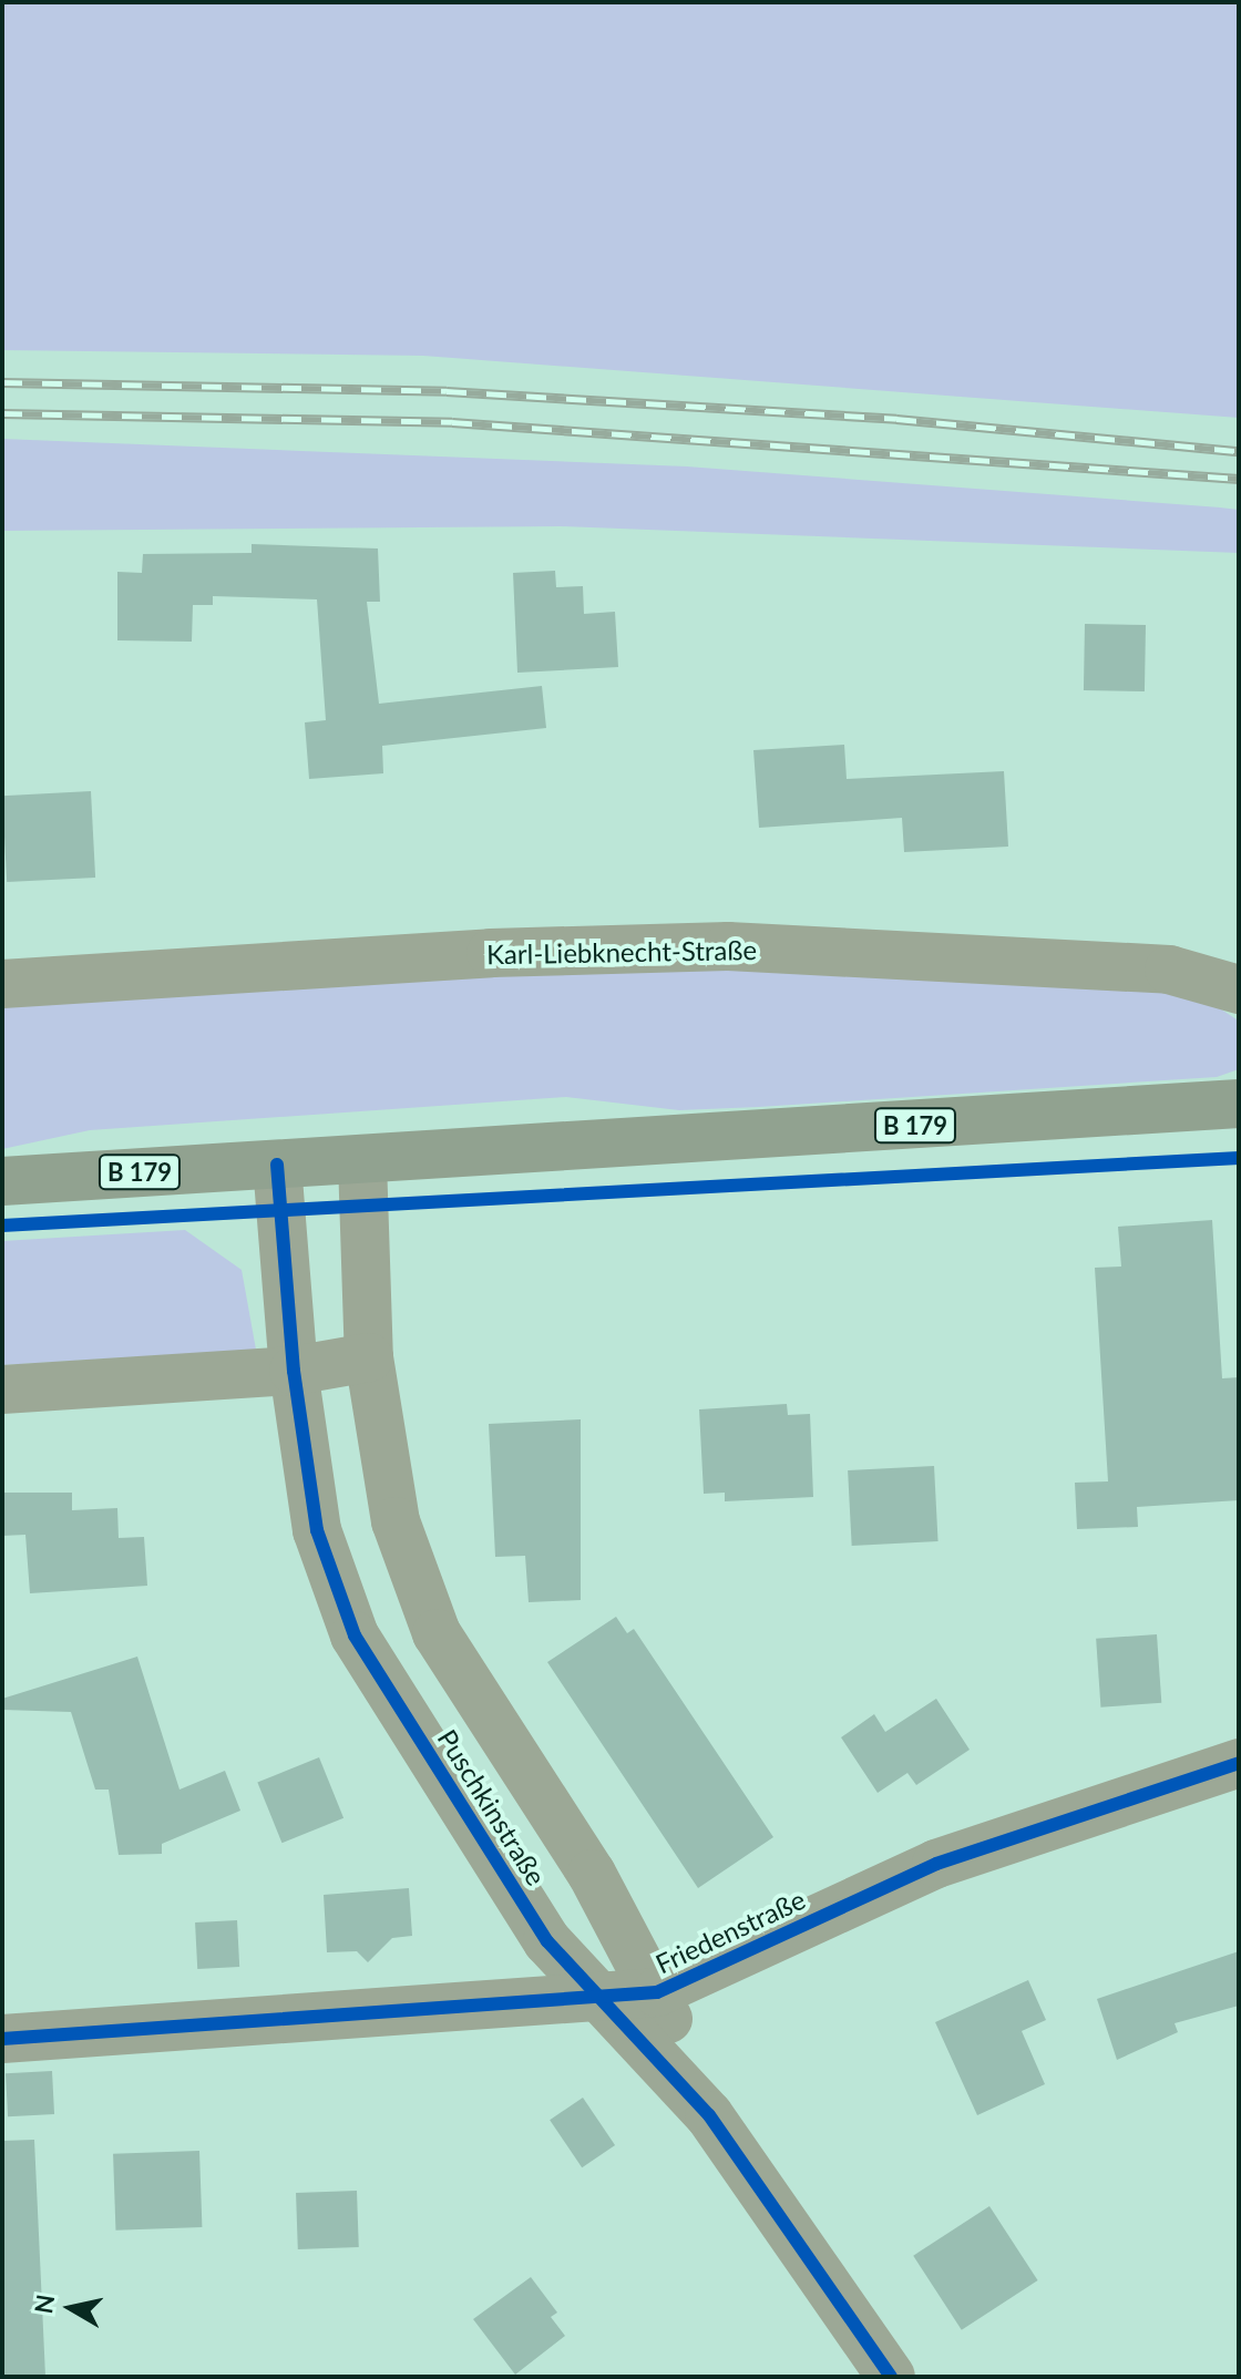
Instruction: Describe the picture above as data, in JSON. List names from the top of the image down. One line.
{"streets":{"main road":["B 179"],"street":["Karl-Liebknecht-Straße","Puschkinstraße","Friedenstraße"]},"crossings":[["B 179","Puschkinstraße"],["Puschkinstraße","Friedenstraße"]],"north":"left"}
